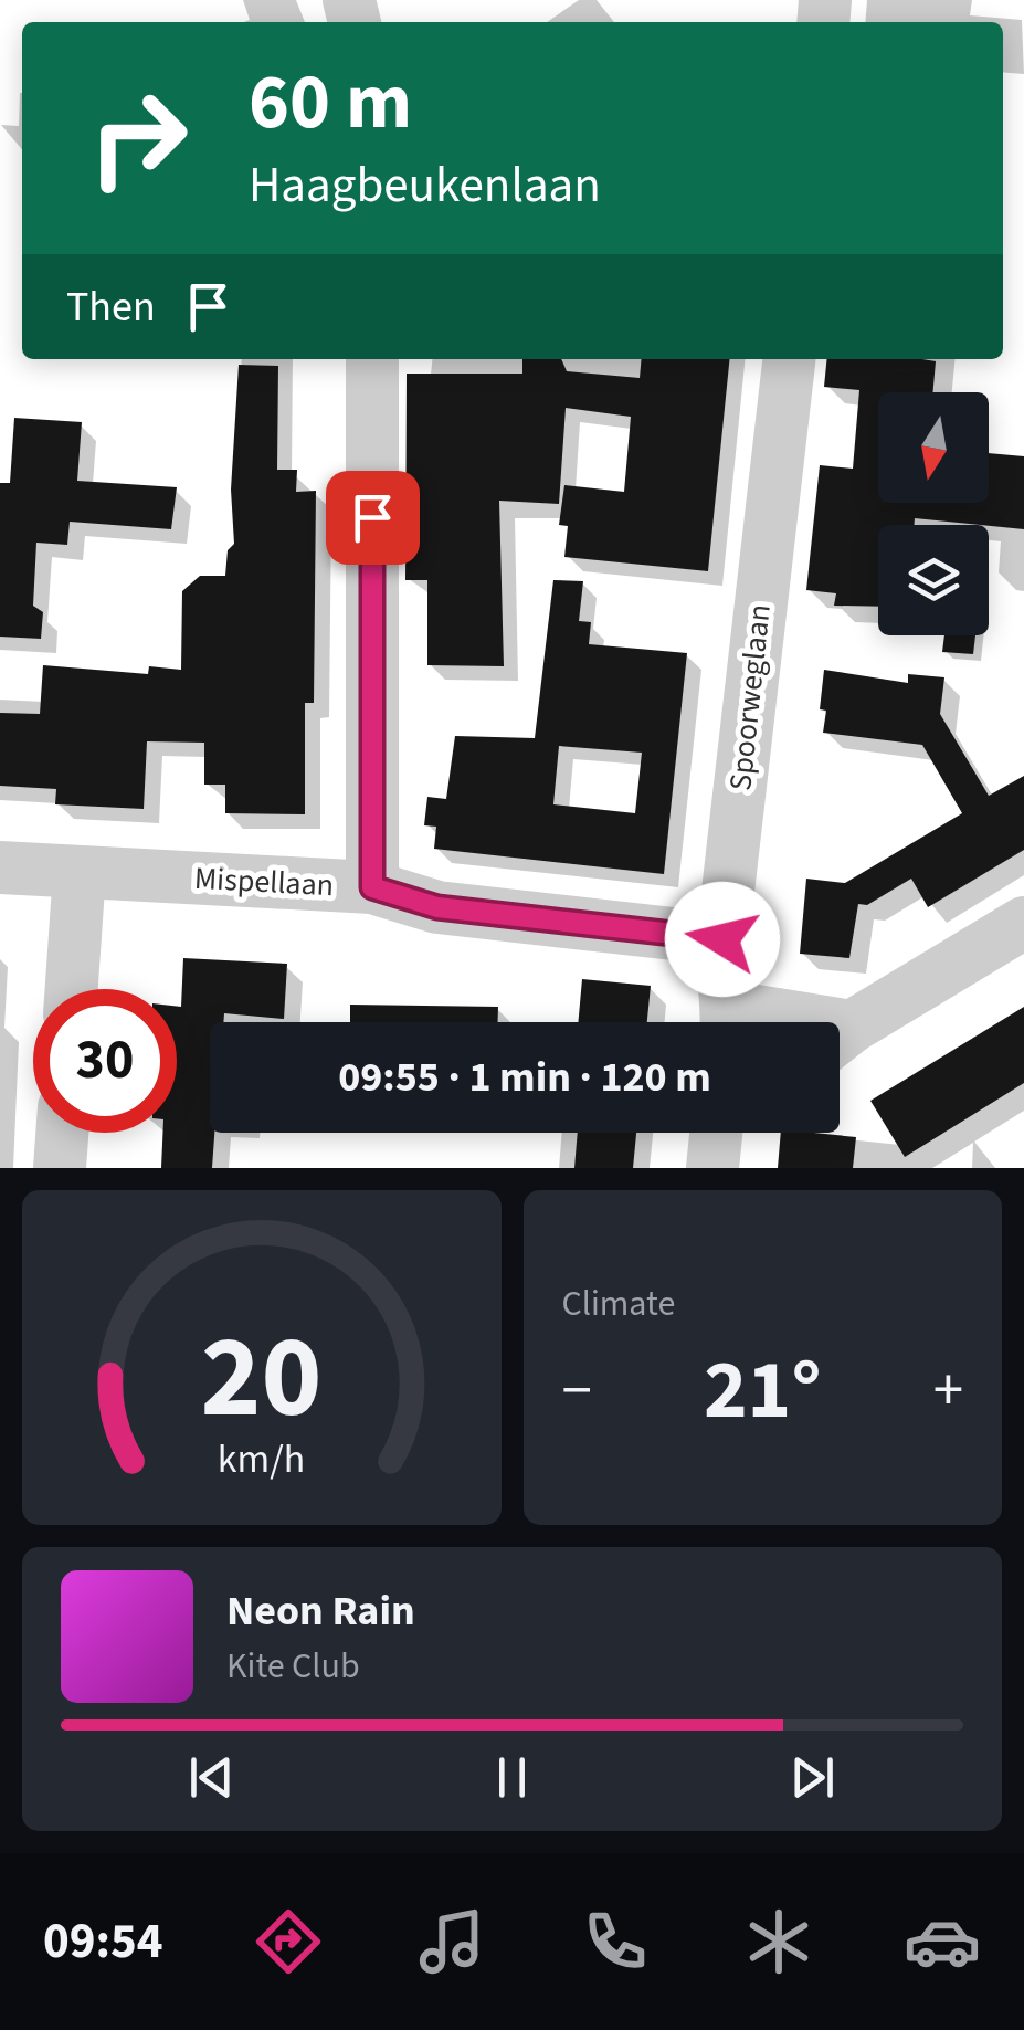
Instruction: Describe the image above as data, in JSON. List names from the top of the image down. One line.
{"streets":{"street":["Spoorweglaan","Mispellaan"]},"crossings":[["Spoorweglaan","Mispellaan"]],"north":"bottom","page":{"turn":["60 m","Haagbeukenlaan"],"then":"Then","limit":"30","trip":"09:55 · 1 min · 120 m","tile":"Climate","heat":["−","21°","+"],"song":["Neon Rain","Kite Club"],"tabs":"09:54","gauge":["20","km/h"]}}
